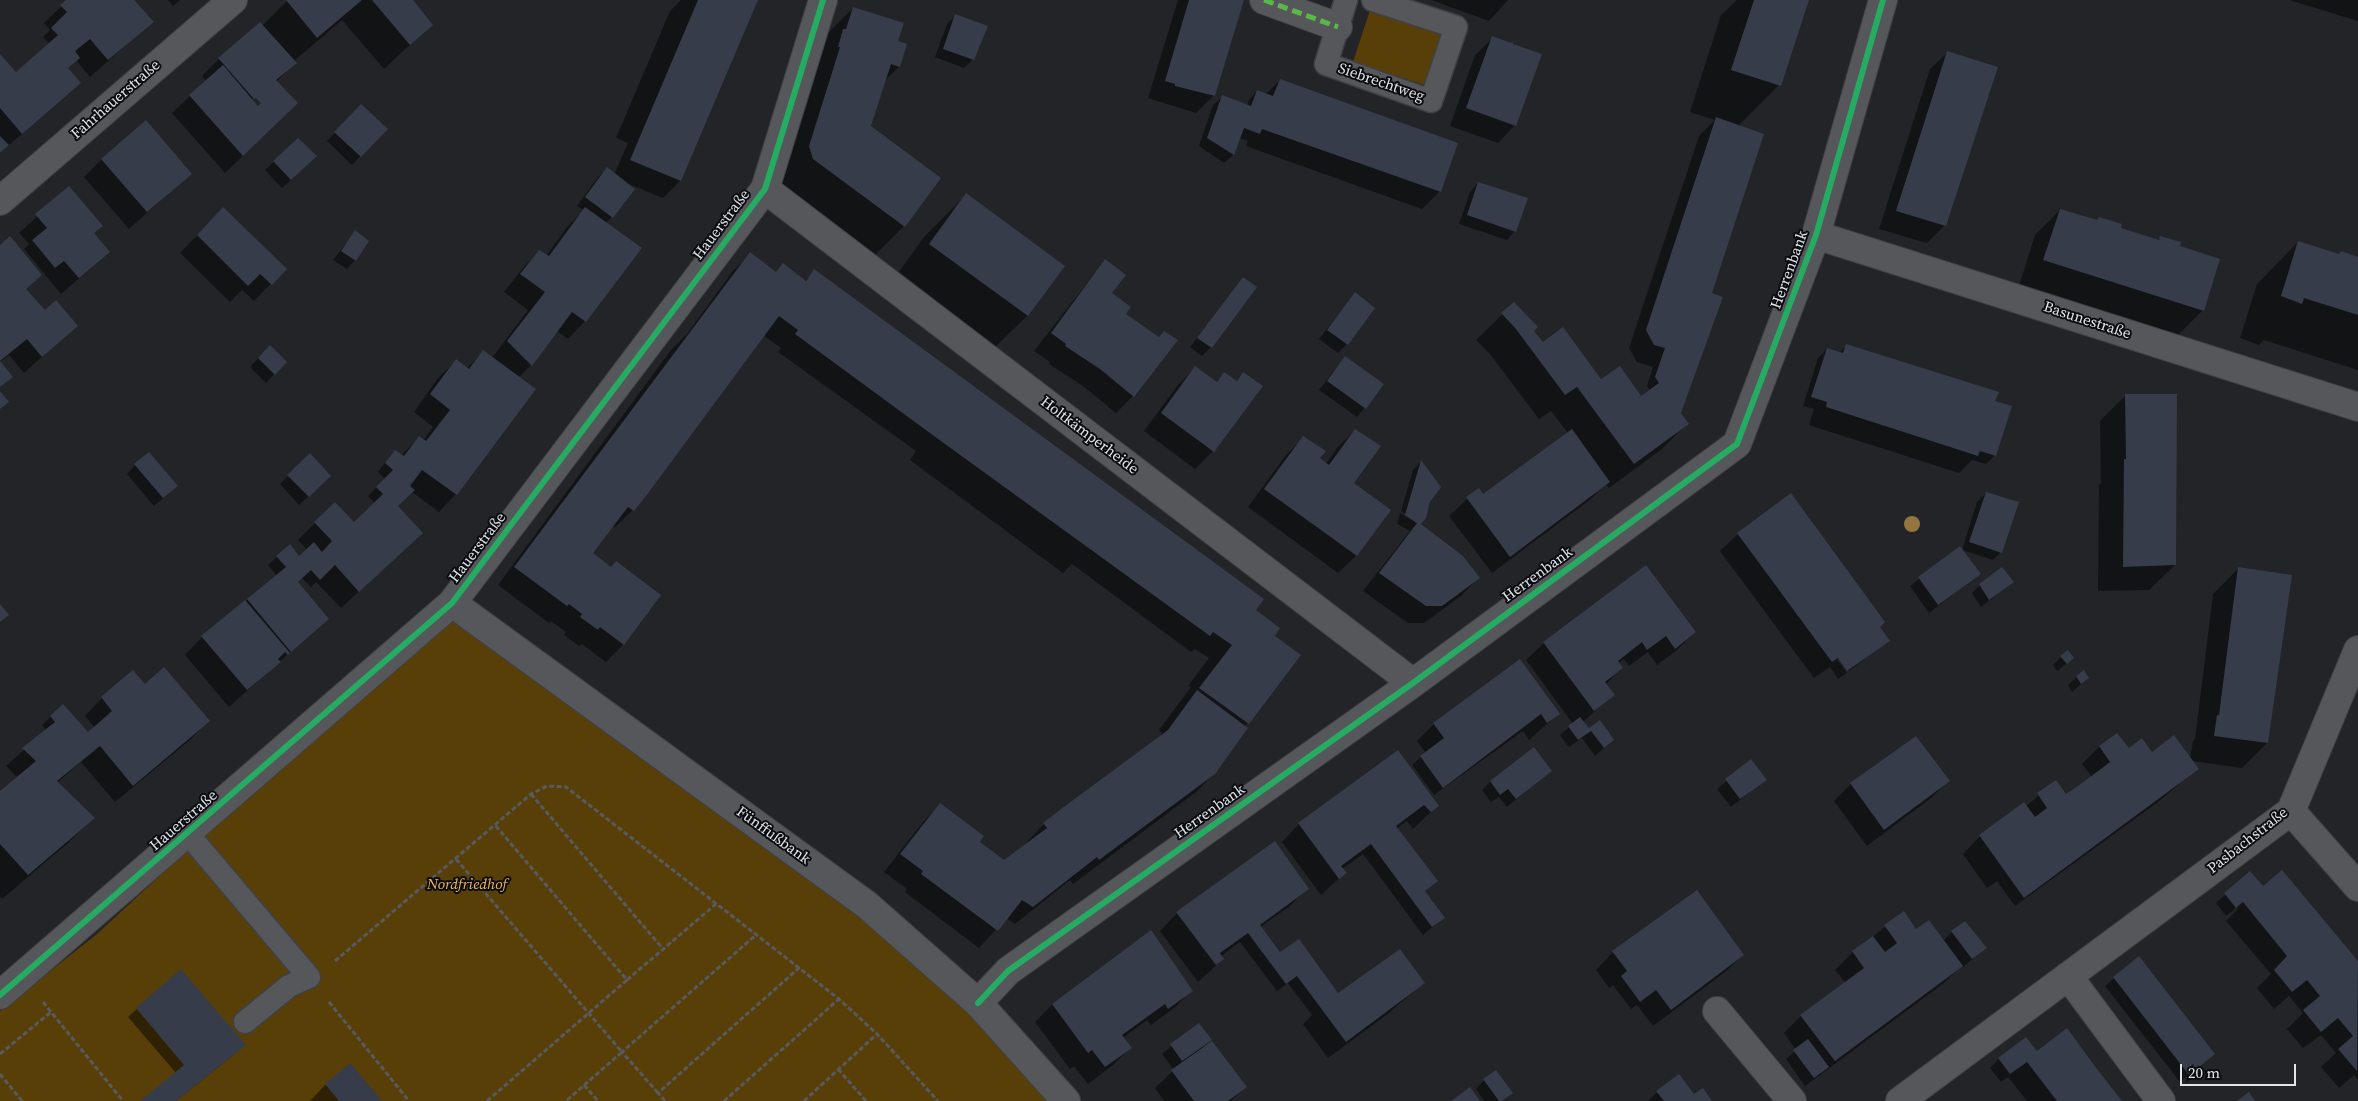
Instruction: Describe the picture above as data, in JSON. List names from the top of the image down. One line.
{"streets":{"street":["Fahrhauerstraße","Hauerstraße","Herrenbank","Basunestraße","Holtkämperheide","Fünffußbank","Pasbachstraße"],"lane":["Siebrechtweg"]},"crossings":[["Hauerstraße","Holtkämperheide"],["Hauerstraße","Fünffußbank"],["Herrenbank","Basunestraße"],["Herrenbank","Holtkämperheide"],["Herrenbank","Fünffußbank"]],"parks":["Nordfriedhof"],"scale_bar":"20 m"}
